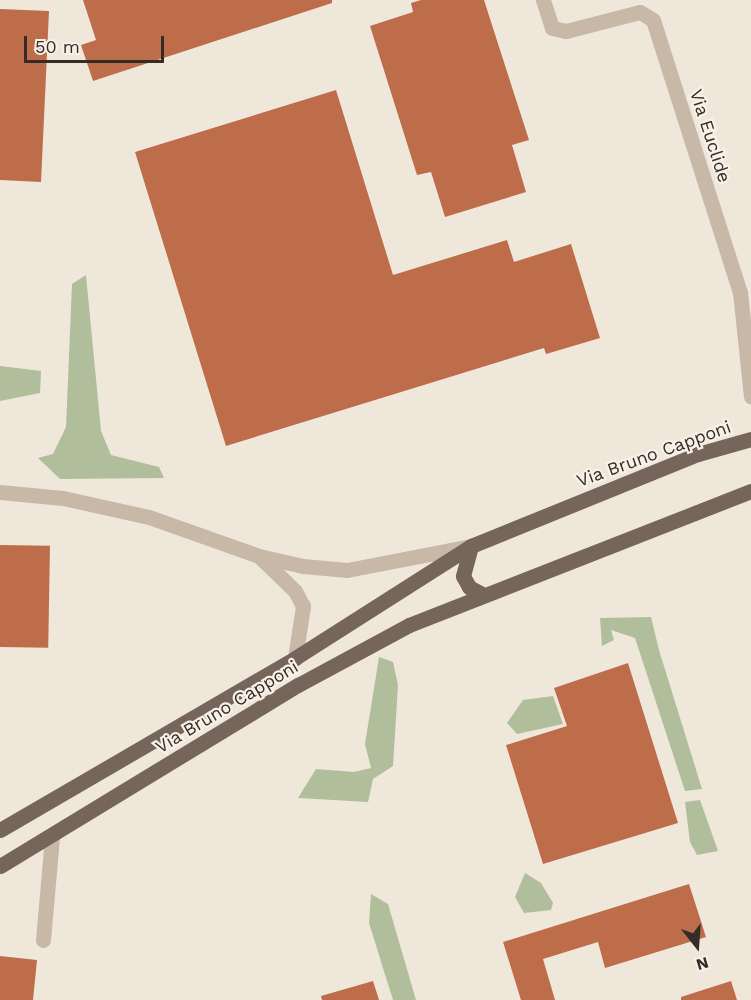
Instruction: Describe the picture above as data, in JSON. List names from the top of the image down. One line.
{"streets":{"main road":["Via Bruno Capponi"],"street":["Via Euclide"]},"scale_bar":"50 m","north":"bottom"}
